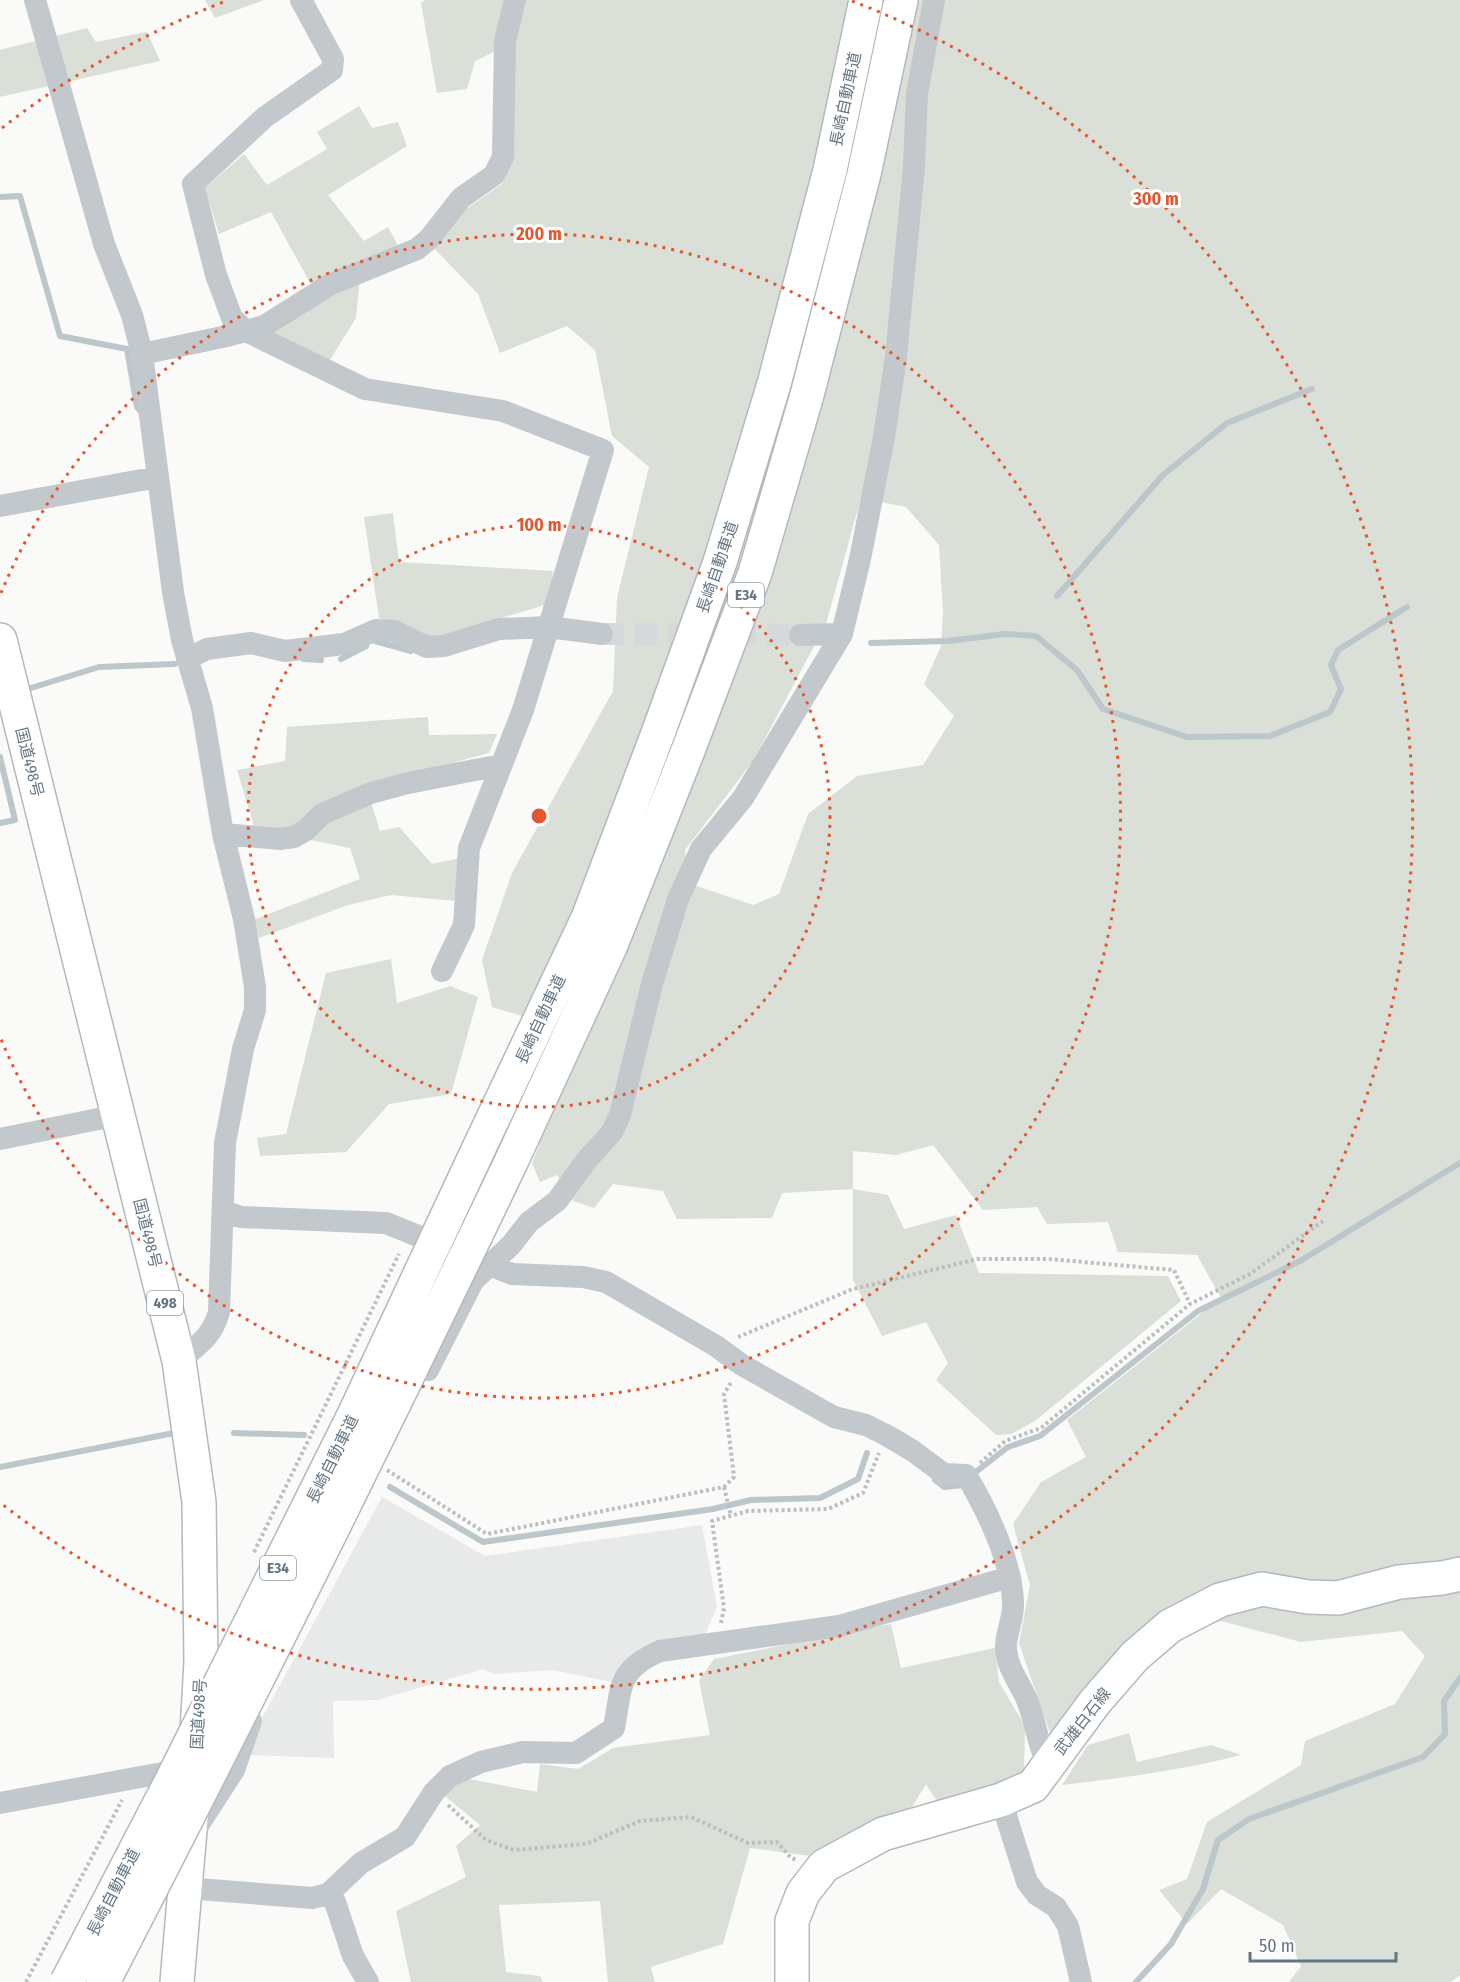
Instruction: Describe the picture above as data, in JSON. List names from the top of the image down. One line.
{"streets":{"main road":["長崎自動車道","E34","国道498号","498","武雄白石線"]},"scale_bar":"50 m","rings":["300 m","200 m","100 m"]}
